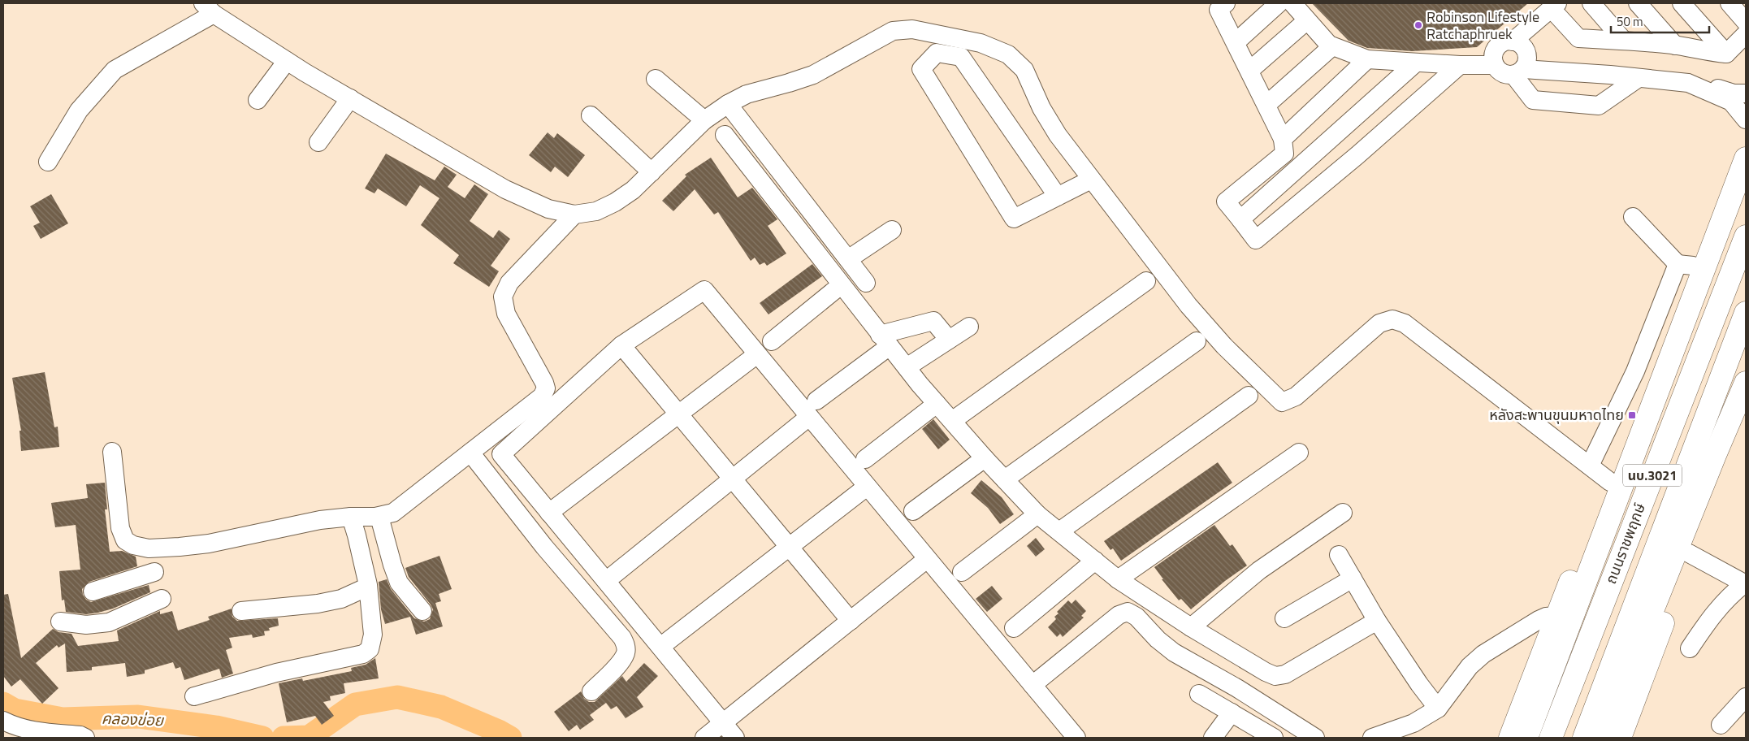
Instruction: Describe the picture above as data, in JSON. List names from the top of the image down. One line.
{"streets":{"main road":["นบ.3021","ถนนราชพฤกษ์"]},"water":["คลองข่อย"],"places":{"other":["Robinson Lifestyle Ratchaphruek"],"transit":["หลังสะพานขุนมหาดไทย"]},"scale_bar":"50 m"}
